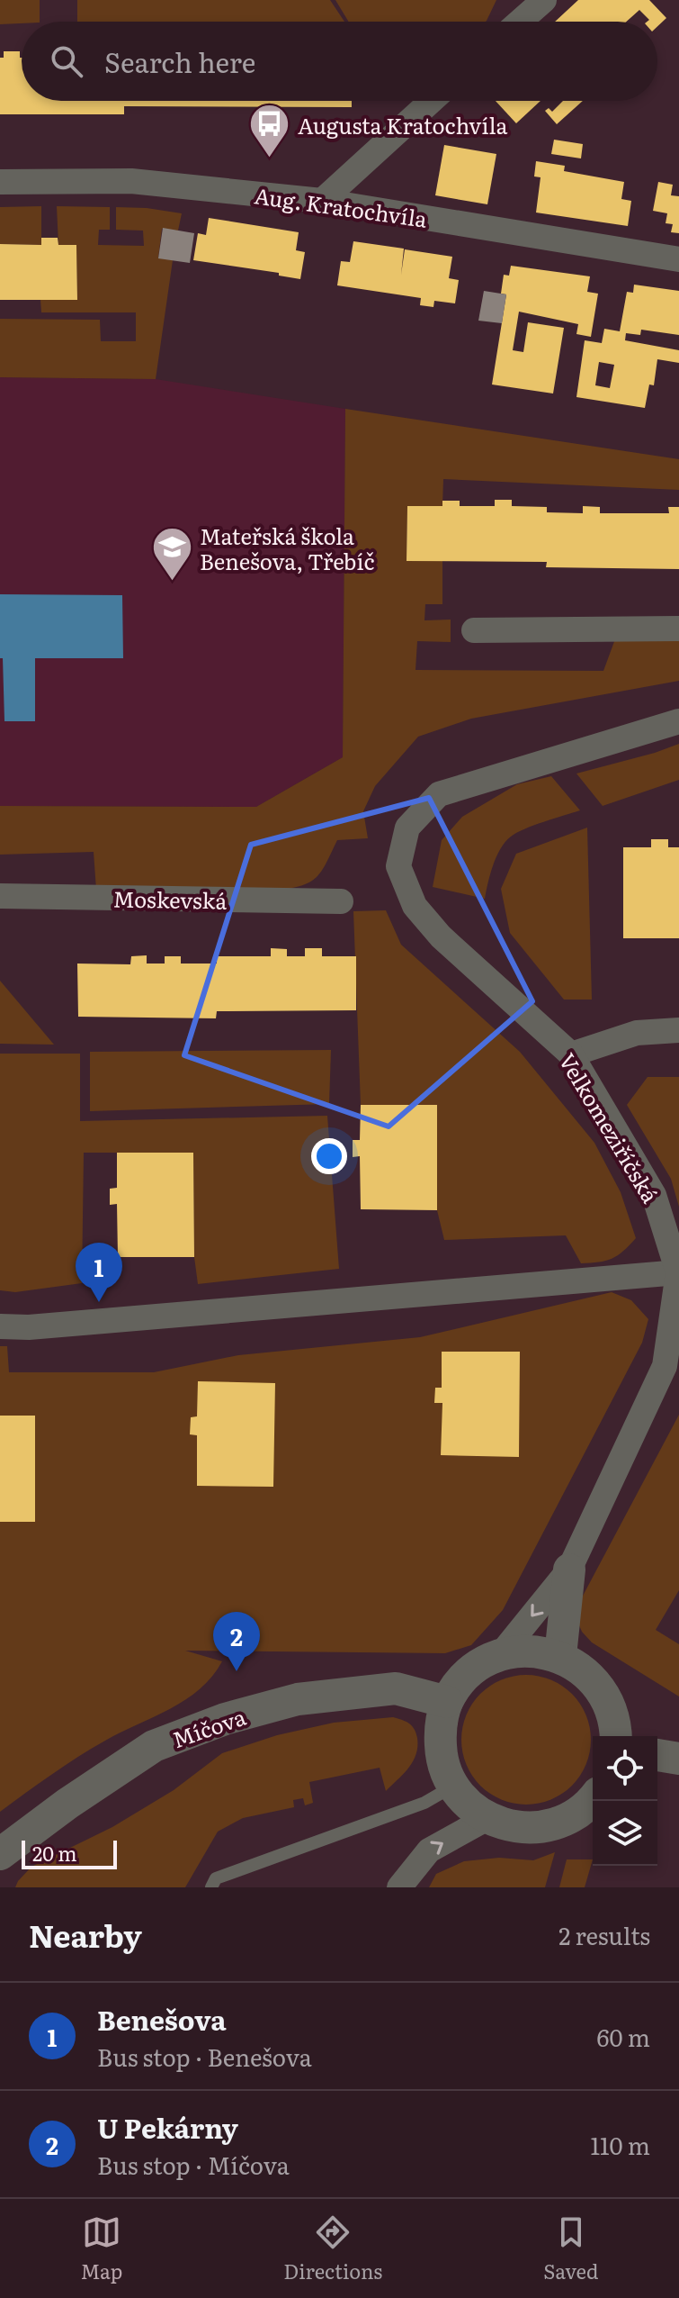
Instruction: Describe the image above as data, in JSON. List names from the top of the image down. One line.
{"streets":{"street":["Aug. Kratochvíla","Moskevská","Velkomeziříčská","Míčova"]},"crossings":[["Velkomeziříčská","Míčova"]],"places":{"bus stop":["Augusta Kratochvíla"],"school or university":["Mateřská škola Benešova, Třebíč"]},"scale_bar":"20 m","page":{"search":"Search here","pins":["1","2"],"scale":"20 m","heading":["Nearby","2 results"],"list":[{"mark":"1","name":"Benešova","note":"Bus stop · Benešova","value":"60 m"},{"mark":"2","name":"U Pekárny","note":"Bus stop · Míčova","value":"110 m"}],"nav":["Map","Directions","Saved"]}}
